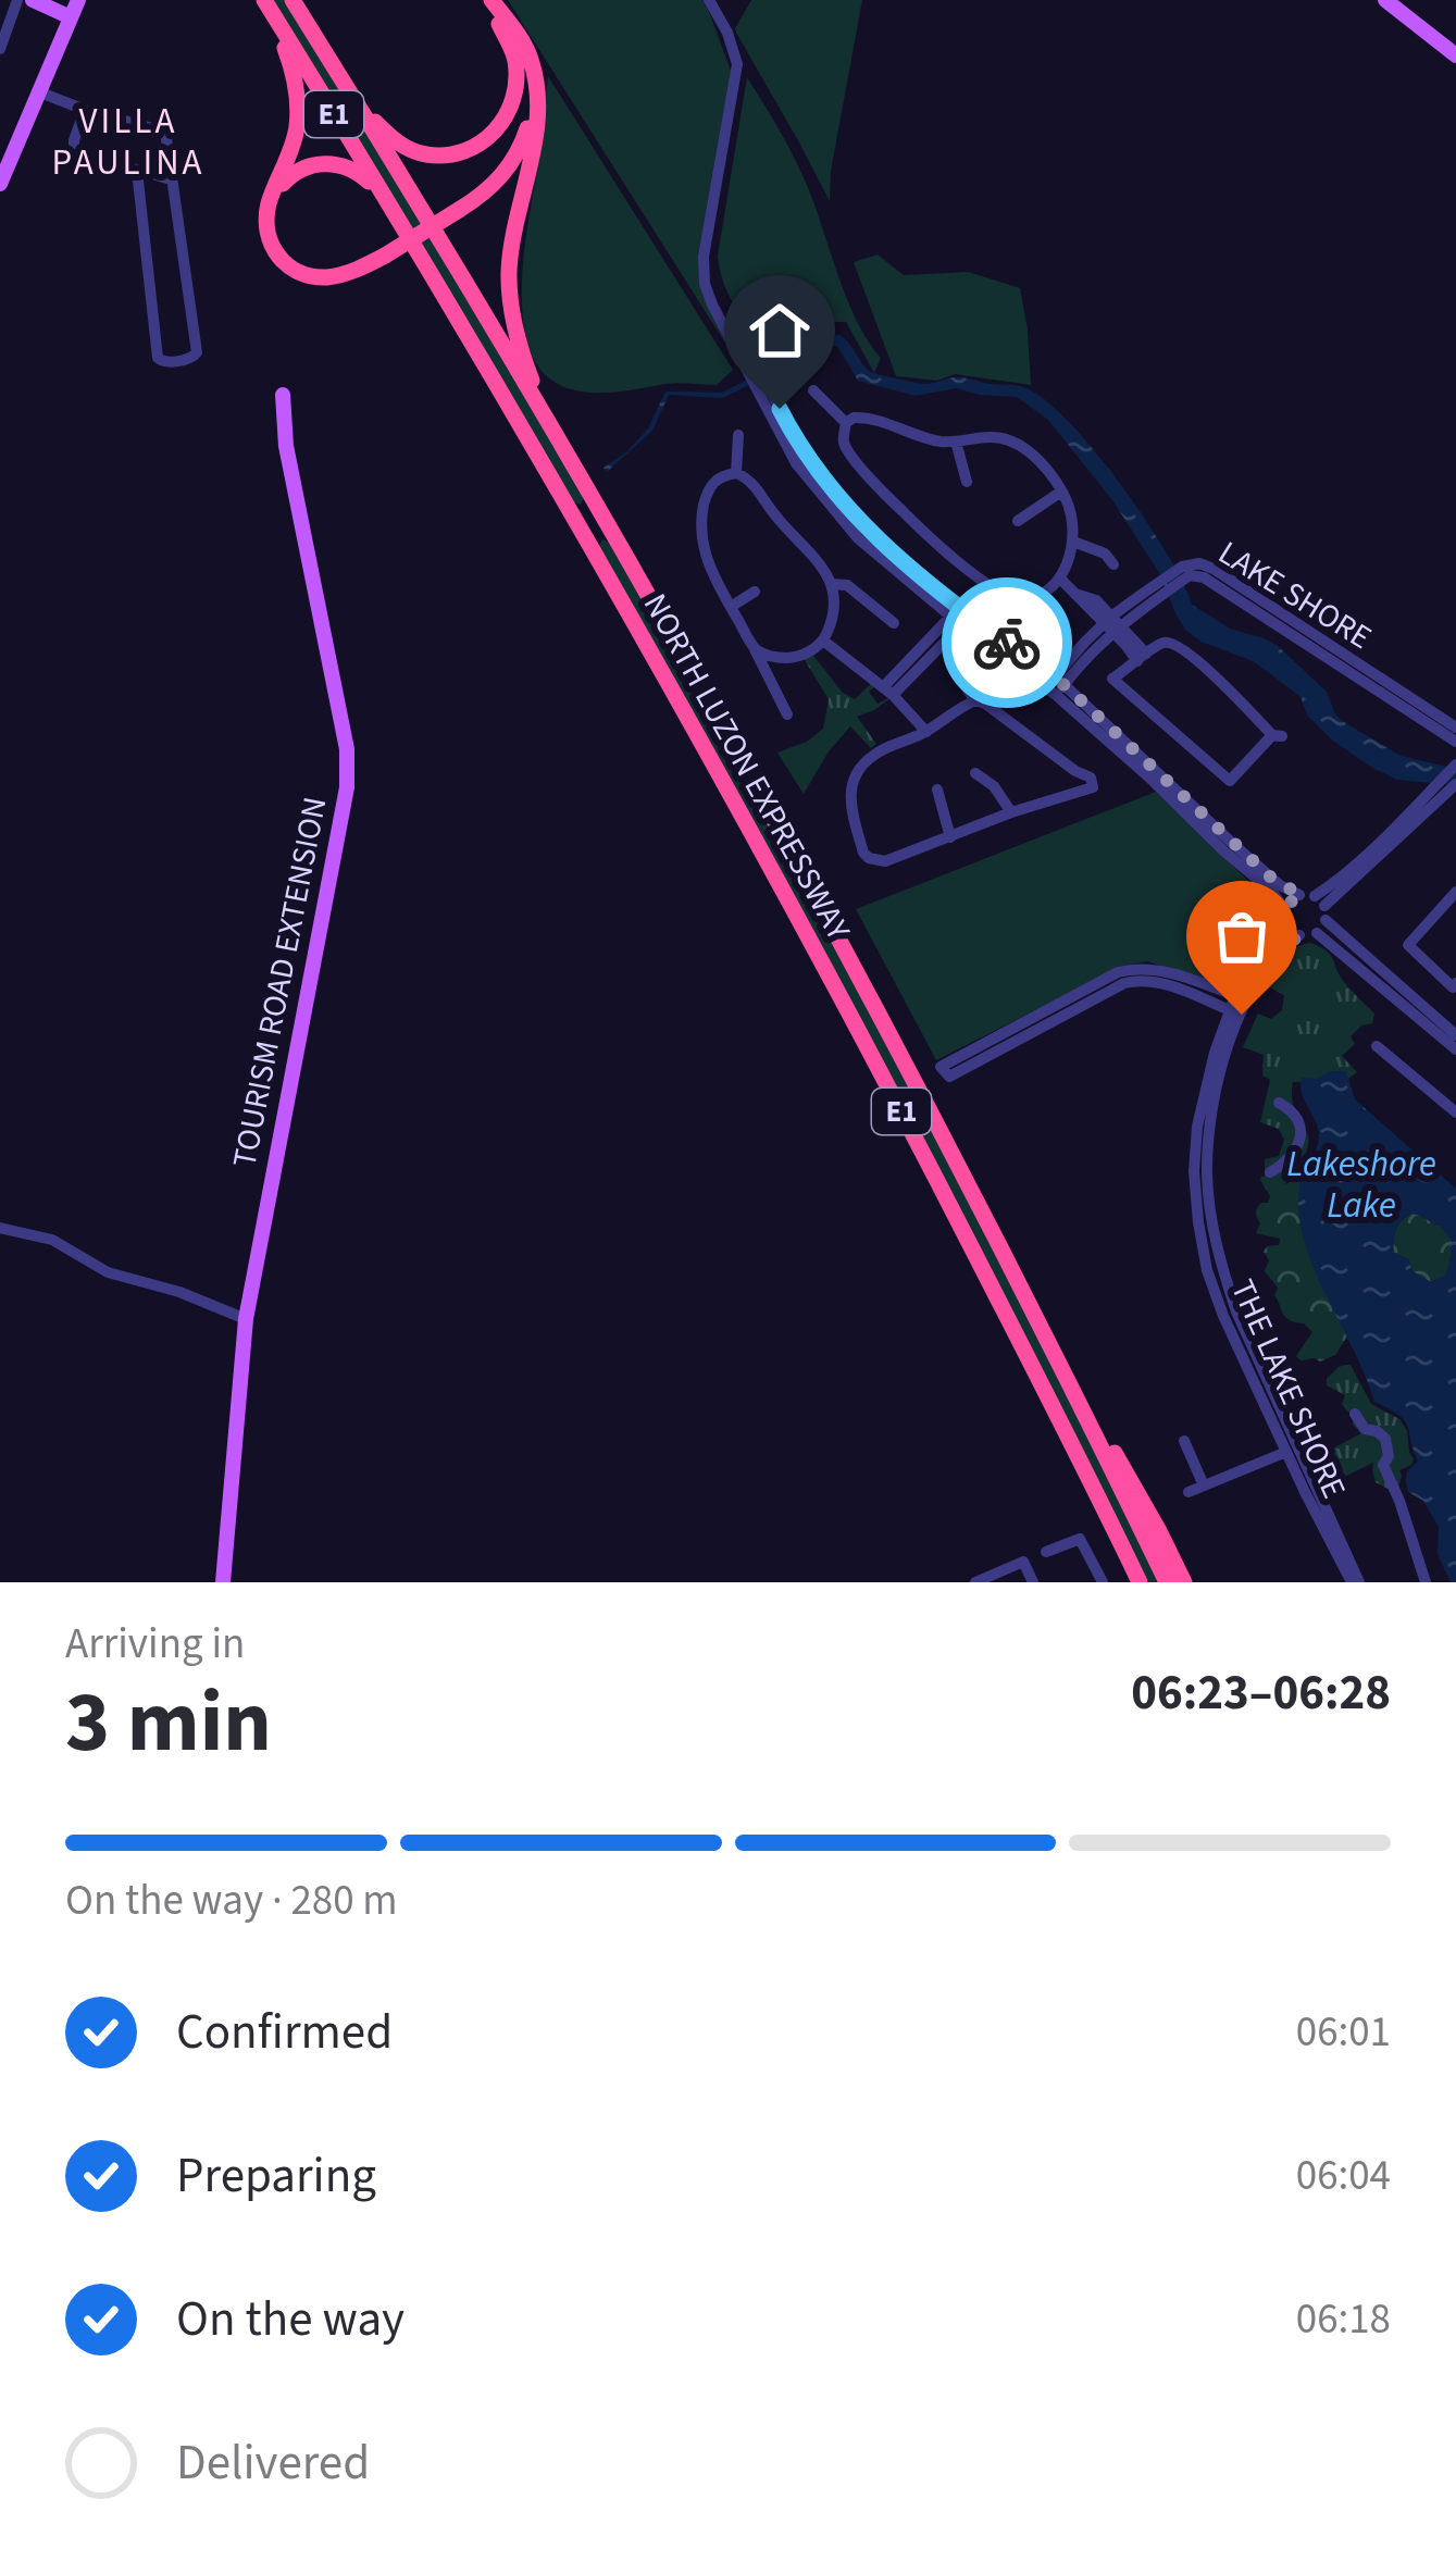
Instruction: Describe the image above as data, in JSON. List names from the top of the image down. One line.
{"streets":{"highway":["E1","NORTH LUZON EXPRESSWAY"],"main road":["TOURISM ROAD EXTENSION"],"street":["LAKE SHORE","THE LAKE SHORE"]},"districts":["VILLA PAULINA"],"water":["Lakeshore Lake"],"page":{"heading":["3 min","Arriving in","06:23–06:28"],"bar":"On the way · 280 m","list":[["Confirmed","06:01"],["Preparing","06:04"],["On the way","06:18"],"Delivered"]}}
